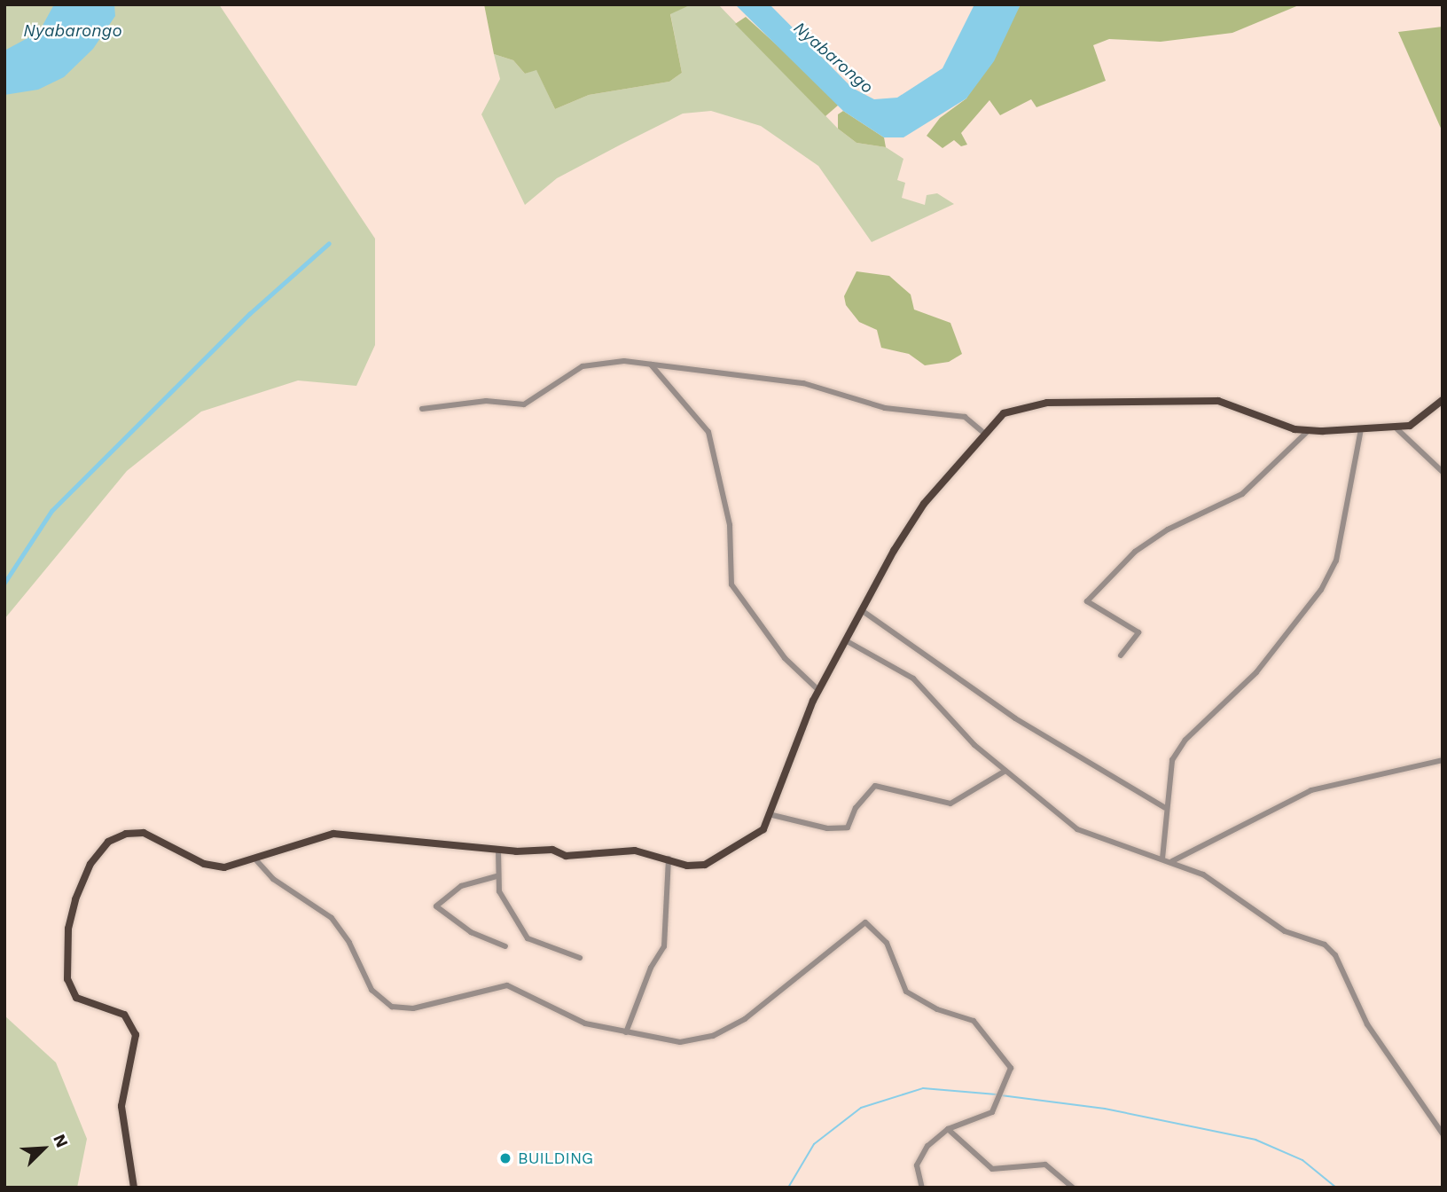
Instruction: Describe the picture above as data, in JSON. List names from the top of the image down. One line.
{"water":["Nyabarongo"],"places":["BUILDING"],"north":"top right"}
